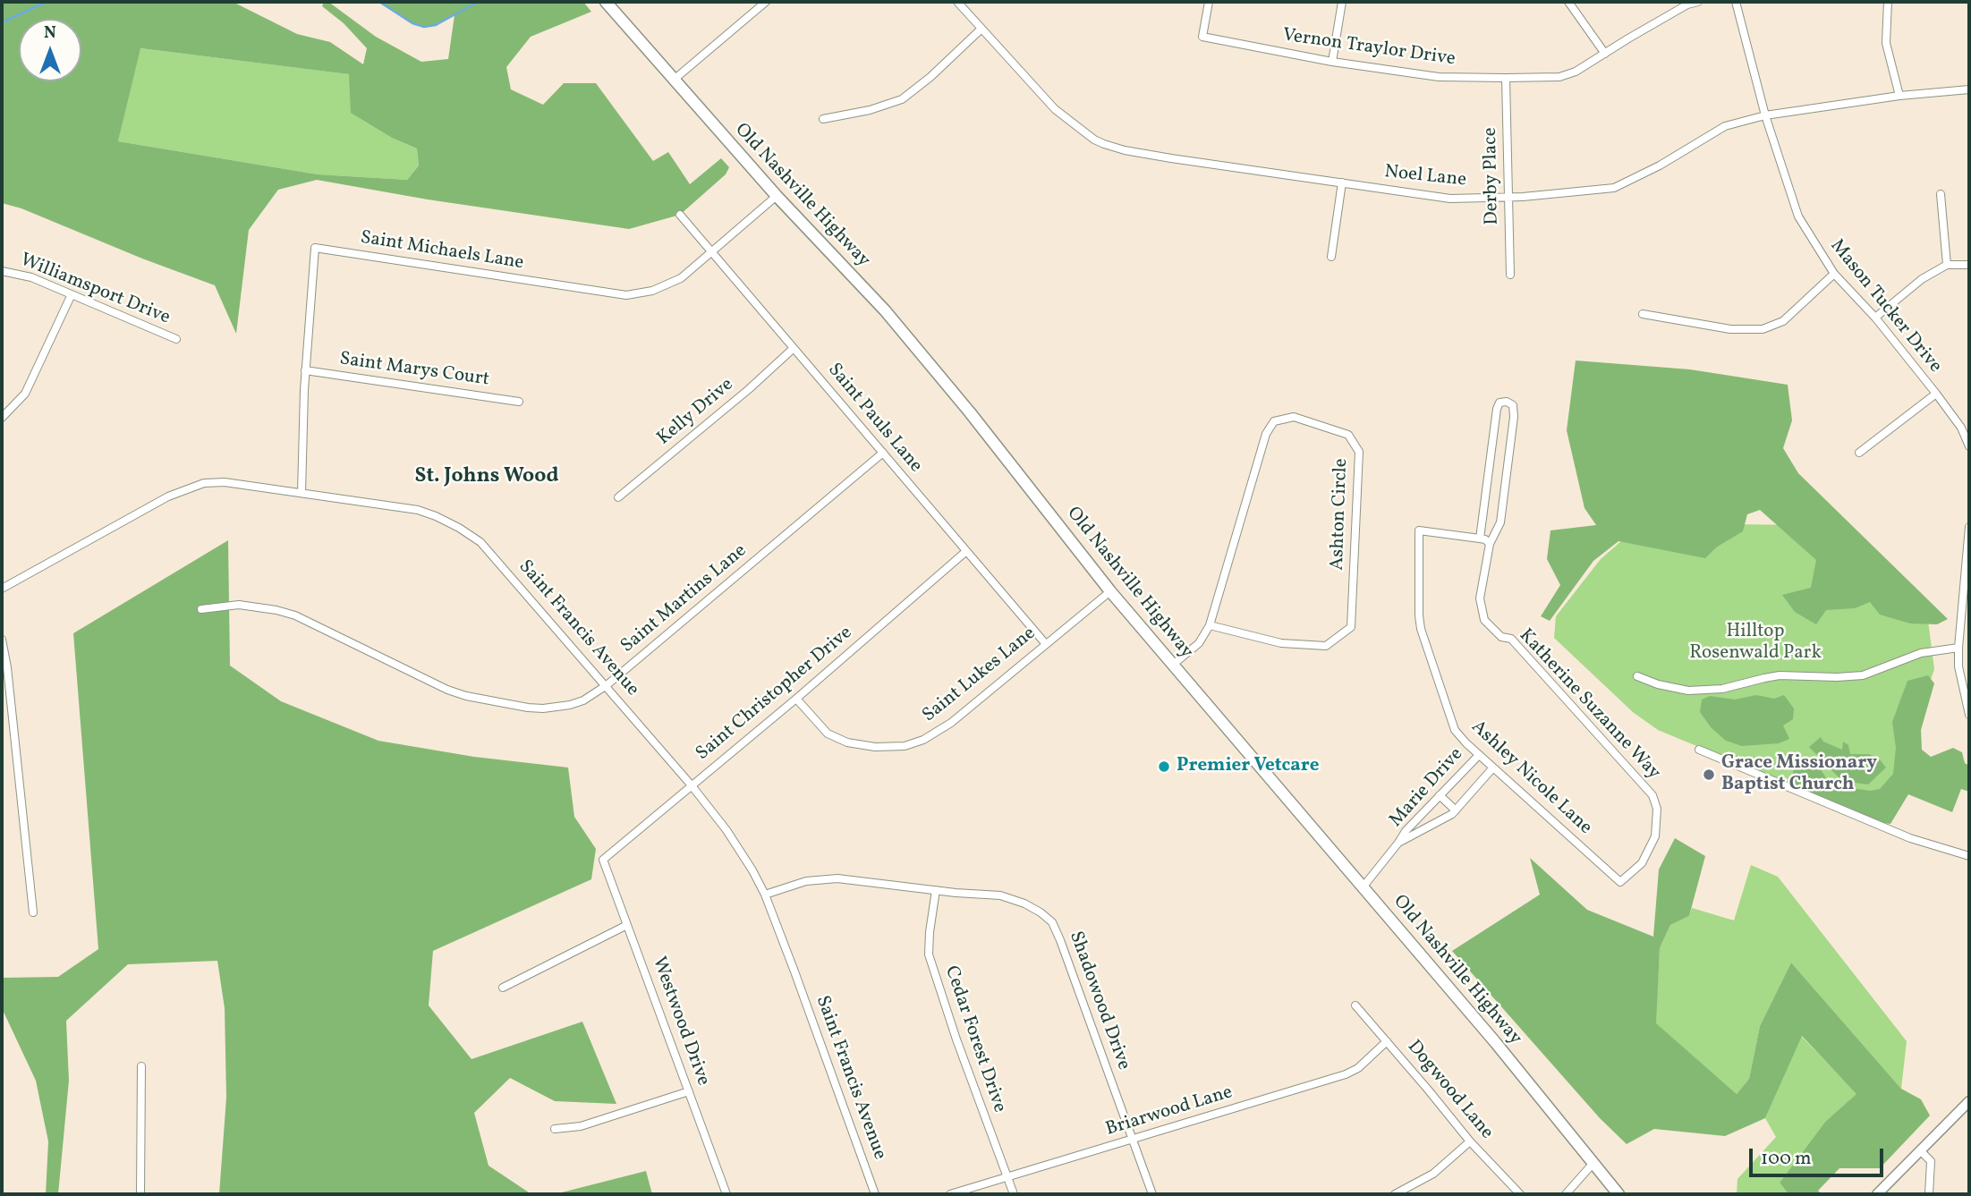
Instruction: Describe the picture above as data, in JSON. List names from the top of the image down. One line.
{"streets":{"main road":["Old Nashville Highway"],"street":["Vernon Traylor Drive","Derby Place","Noel Lane","Saint Michaels Lane","Williamsport Drive","Mason Tucker Drive","Saint Marys Court","Kelly Drive","Saint Pauls Lane","Ashton Circle","Saint Martins Lane","Saint Francis Avenue","Saint Lukes Lane","Saint Christopher Drive","Katherine Suzanne Way","Ashley Nicole Lane","Marie Drive","Shadowood Drive","Westwood Drive","Cedar Forest Drive","Dogwood Lane","Briarwood Lane"]},"crossings":[["Vernon Traylor Drive","Derby Place"],["Derby Place","Noel Lane"],["Noel Lane","Mason Tucker Drive"],["Old Nashville Highway","Saint Michaels Lane"],["Old Nashville Highway","Ashton Circle"],["Old Nashville Highway","Saint Lukes Lane"],["Old Nashville Highway","Marie Drive"],["Saint Michaels Lane","Saint Marys Court"],["Saint Michaels Lane","Saint Pauls Lane"],["Saint Michaels Lane","Saint Francis Avenue"],["Kelly Drive","Saint Pauls Lane"],["Saint Pauls Lane","Saint Martins Lane"],["Saint Pauls Lane","Saint Lukes Lane"],["Saint Pauls Lane","Saint Christopher Drive"],["Saint Martins Lane","Saint Francis Avenue"],["Saint Francis Avenue","Saint Christopher Drive"],["Saint Francis Avenue","Shadowood Drive"],["Saint Lukes Lane","Saint Christopher Drive"],["Saint Christopher Drive","Westwood Drive"],["Katherine Suzanne Way","Ashley Nicole Lane"],["Ashley Nicole Lane","Marie Drive"],["Shadowood Drive","Cedar Forest Drive"],["Shadowood Drive","Briarwood Lane"],["Cedar Forest Drive","Briarwood Lane"],["Dogwood Lane","Briarwood Lane"]],"districts":["St. Johns Wood"],"parks":["Hilltop Rosenwald Park"],"places":["Premier Vetcare","Grace Missionary Baptist Church"],"scale_bar":"100 m","north":"top"}
